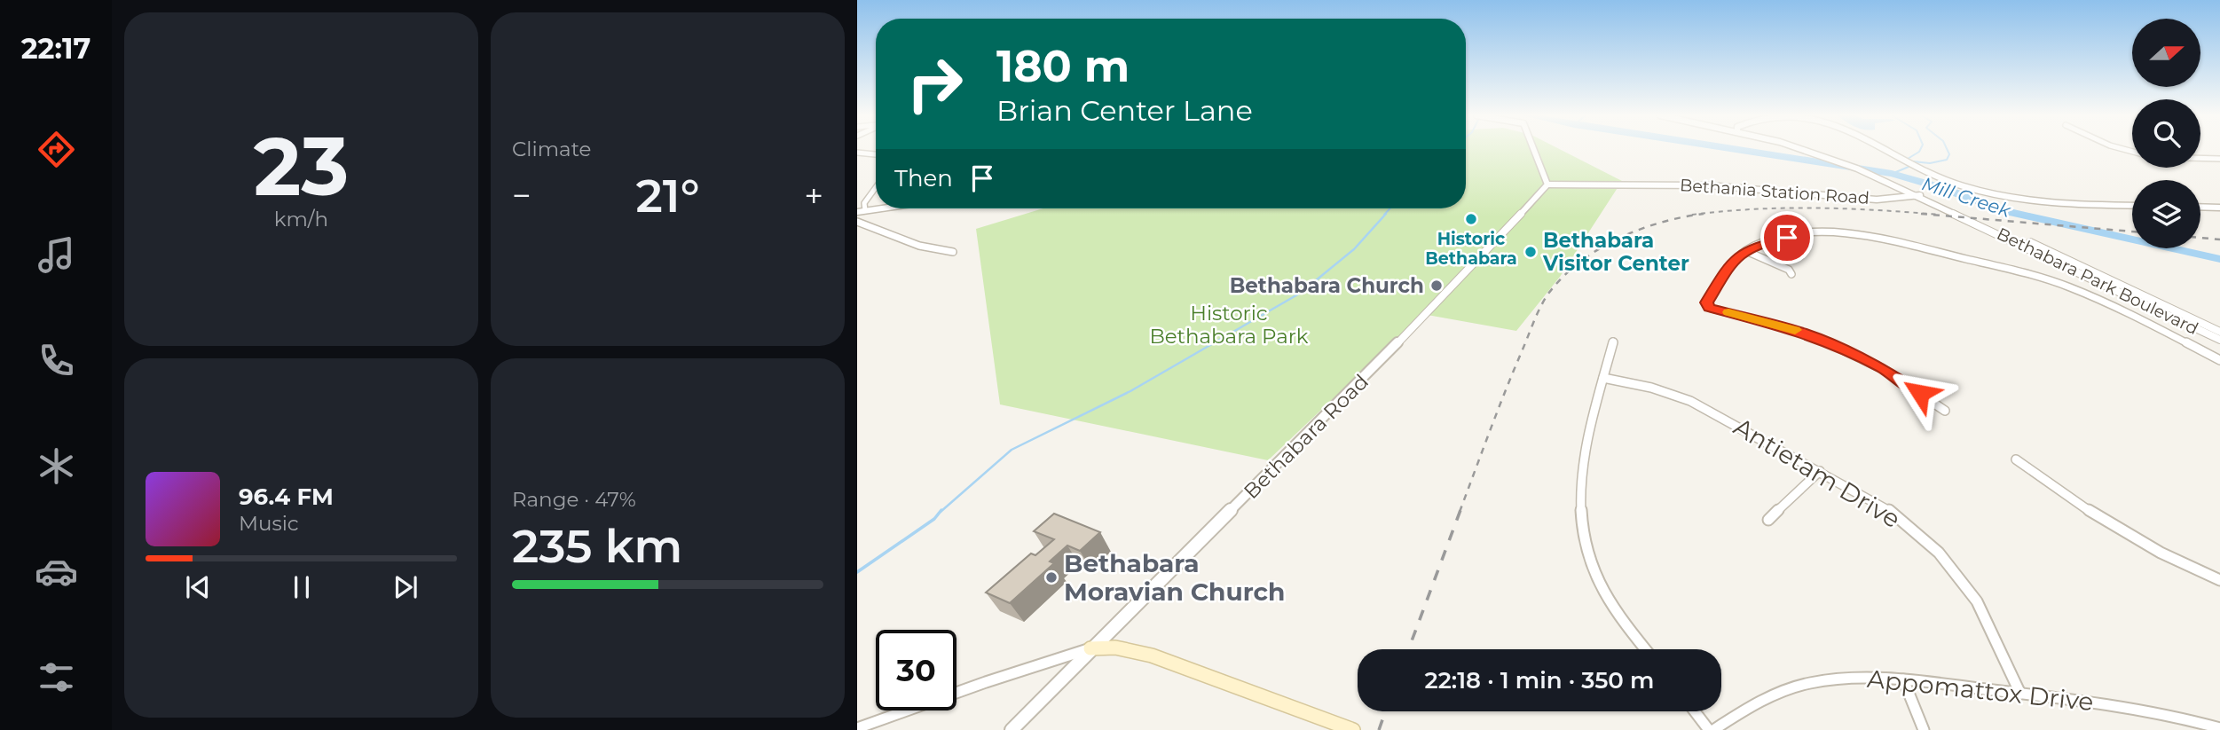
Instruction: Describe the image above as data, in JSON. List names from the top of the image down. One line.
{"streets":{"street":["Bethania Station Road","Bethabara Park Boulevard","Bethabara Road","Antietam Drive","Appomattox Drive"]},"crossings":[["Bethania Station Road","Bethabara Park Boulevard"],["Bethania Station Road","Bethabara Road"],["Antietam Drive","Appomattox Drive"]],"water":["Mill Creek"],"parks":["Historic Bethabara Park"],"places":["Historic Bethabara","Bethabara Visitor Center","Bethabara Church","Bethabara Moravian Church"],"north":"right","page":{"tabs":"22:17","tile":[["23","km/h"],"Climate",["Range · 47%","235 km"]],"turn":["180 m","Brian Center Lane"],"then":"Then","heat":["−","21°","+"],"song":["96.4 FM","Music"],"limit":"30","trip":"22:18 · 1 min · 350 m"}}
